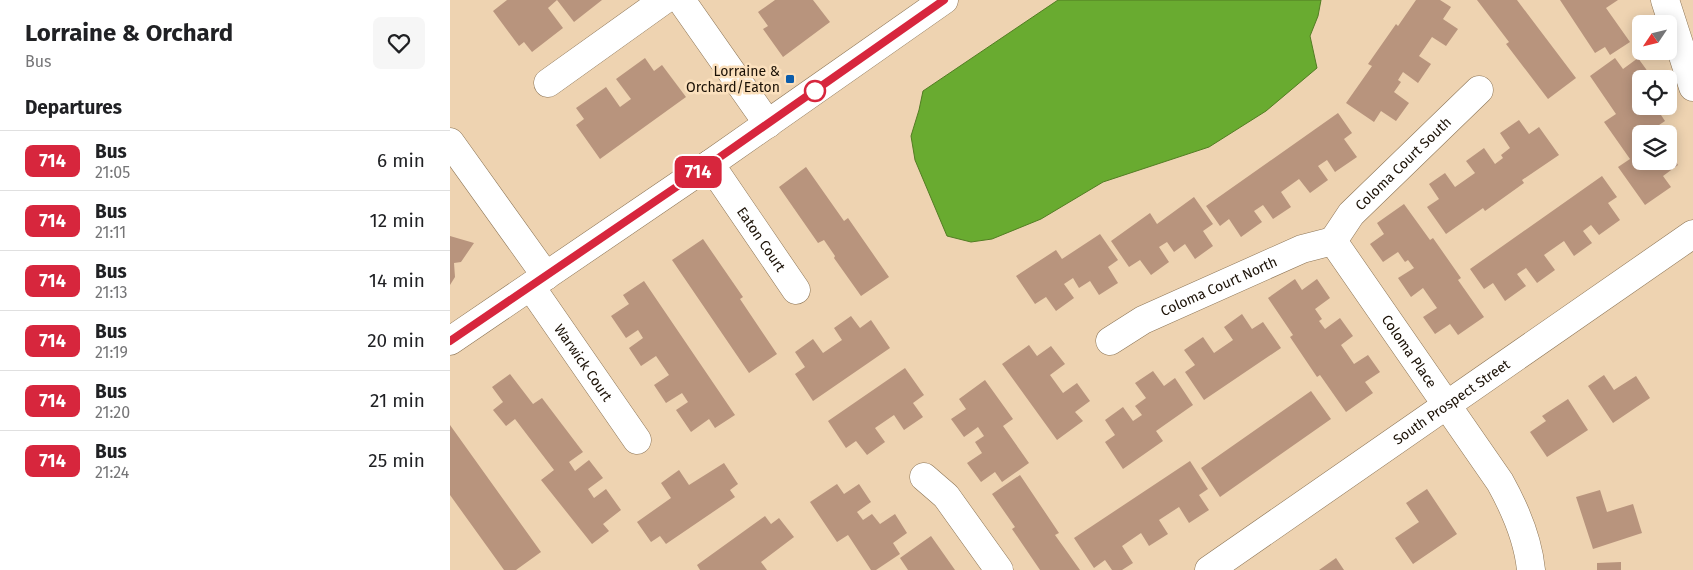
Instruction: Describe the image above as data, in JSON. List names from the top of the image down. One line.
{"streets":{"street":["Coloma Court South","Eaton Court","Coloma Court North","Coloma Place","Warwick Court","South Prospect Street"]},"crossings":[["Coloma Court South","Coloma Court North"],["Coloma Court South","Coloma Place"],["Coloma Court North","Coloma Place"],["Coloma Place","South Prospect Street"]],"places":{"transit":["Lorraine & Orchard/Eaton"]},"lines":["bus line 714"],"north":"bottom left","page":{"heading":[["Lorraine & Orchard","Bus"],"Departures"],"on_map":"714","list":[{"mark":"714","name":"Bus","note":"21:05","value":"6 min"},{"mark":"714","name":"Bus","note":"21:11","value":"12 min"},{"mark":"714","name":"Bus","note":"21:13","value":"14 min"},{"mark":"714","name":"Bus","note":"21:19","value":"20 min"},{"mark":"714","name":"Bus","note":"21:20","value":"21 min"},{"mark":"714","name":"Bus","note":"21:24","value":"25 min"}]}}
